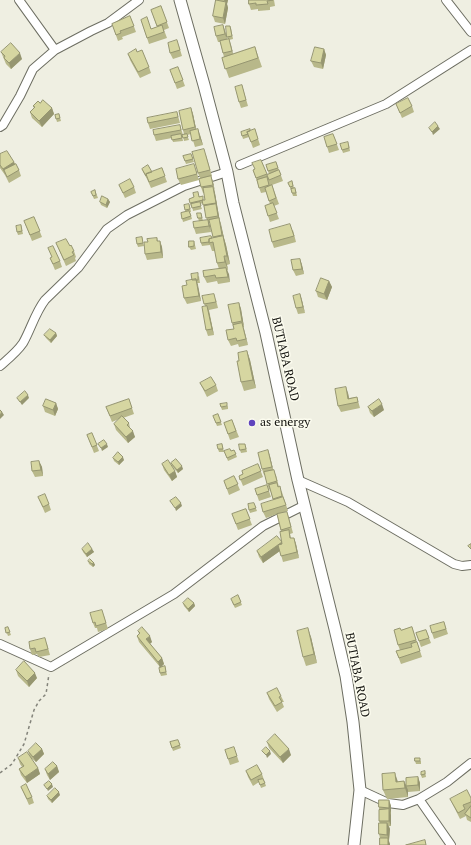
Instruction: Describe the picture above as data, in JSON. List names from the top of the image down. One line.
{"streets":{"main road":["BUTIABA ROAD"]},"places":["as energy"]}
